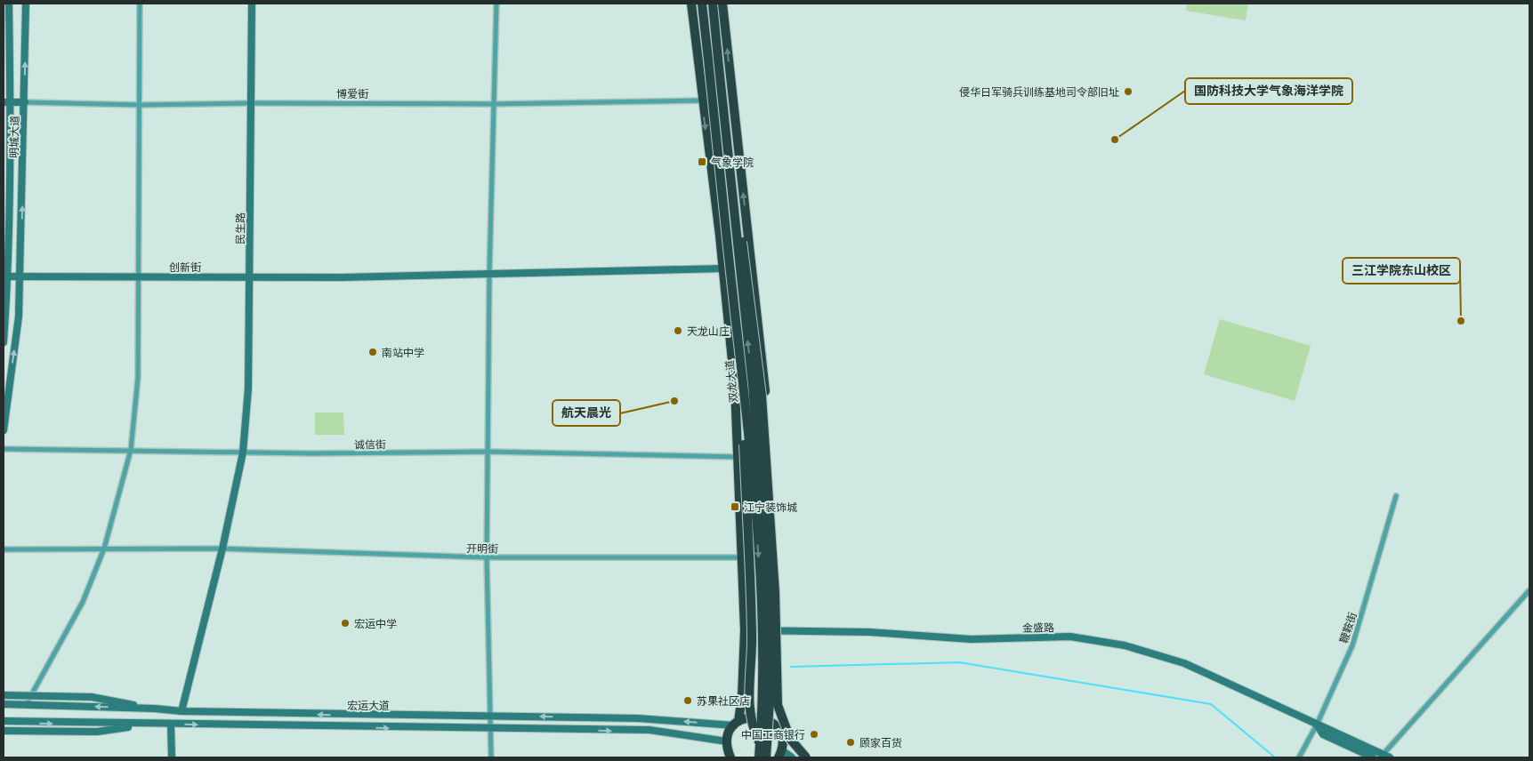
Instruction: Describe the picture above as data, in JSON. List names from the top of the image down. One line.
{"streets":{"highway":["双龙大道"],"main road":["博爱街","明城大道","民生路","创新街","金盛路","宏运大道"],"street":["诚信街","开明街","鞭鞍街"]},"crossings":[["博爱街","明城大道"],["博爱街","民生路"],["博爱街","双龙大道"],["明城大道","创新街"],["民生路","创新街"],["民生路","诚信街"],["民生路","开明街"],["民生路","宏运大道"],["创新街","双龙大道"],["双龙大道","诚信街"],["双龙大道","开明街"],["双龙大道","金盛路"],["双龙大道","宏运大道"],["金盛路","鞭鞍街"]],"places":{"other":["侵华日军骑兵训练基地司令部旧址","国防科技大学气象海洋学院","三江学院东山校区","天龙山庄","南站中学","航天晨光","宏运中学","苏果社区店","中国工商银行","顾家百货"],"transit":["气象学院","江宁装饰城"]}}
